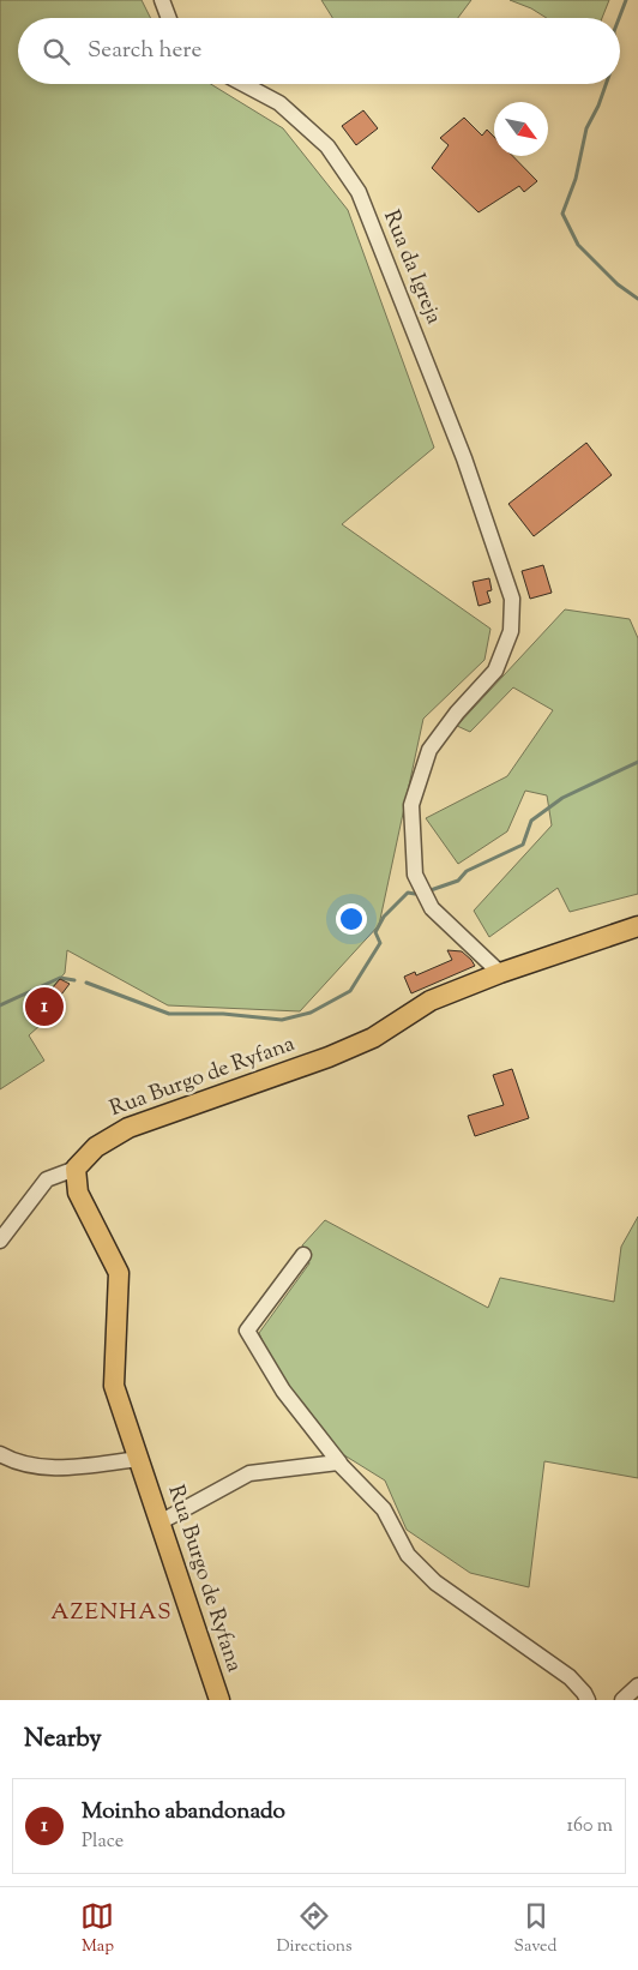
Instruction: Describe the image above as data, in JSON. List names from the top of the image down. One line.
{"streets":{"main road":["Rua Burgo de Ryfana"],"street":["Rua da Igreja"]},"crossings":[["Rua da Igreja","Rua Burgo de Ryfana"]],"districts":["AZENHAS"],"north":"bottom right","page":{"search":"Search here","pins":"1","heading":"Nearby","list":[{"mark":"1","name":"Moinho abandonado","note":"Place","value":"160 m"}],"nav":["Map","Directions","Saved"]}}
